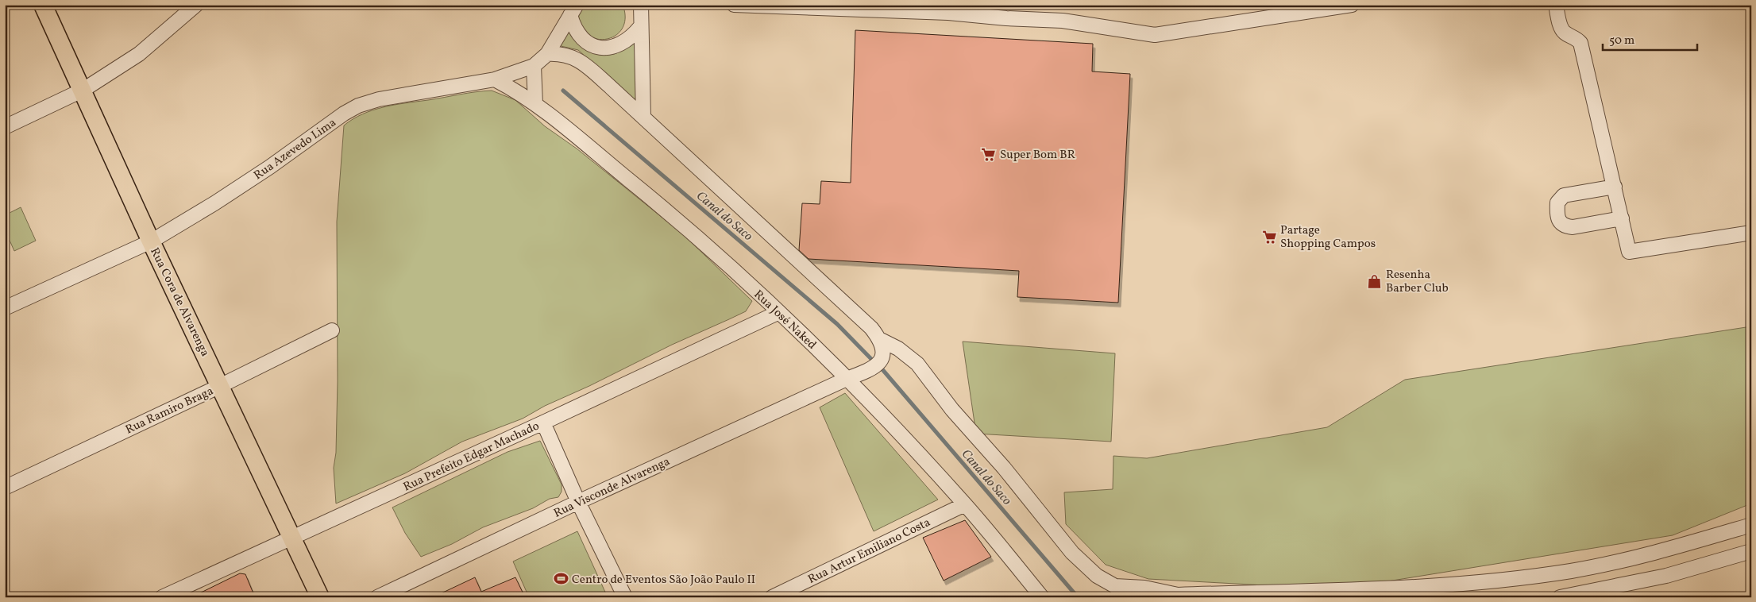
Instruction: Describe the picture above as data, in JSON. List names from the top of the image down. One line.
{"streets":{"main road":["Rua Cora de Alvarenga"],"street":["Rua Azevedo Lima","Rua José Naked","Rua Ramiro Braga","Rua Prefeito Edgar Machado","Rua Visconde Alvarenga","Rua Artur Emiliano Costa"]},"crossings":[["Rua Azevedo Lima","Rua Cora de Alvarenga"],["Rua Azevedo Lima","Rua José Naked"],["Rua Cora de Alvarenga","Rua Ramiro Braga"],["Rua Cora de Alvarenga","Rua Prefeito Edgar Machado"],["Rua José Naked","Rua Prefeito Edgar Machado"],["Rua José Naked","Rua Visconde Alvarenga"],["Rua José Naked","Rua Artur Emiliano Costa"]],"water":["Canal do Saco"],"places":{"supermarket":["Super Bom BR","Partage Shopping Campos"],"shop":["Resenha Barber Club"],"sports":["Centro de Eventos São João Paulo II"]},"scale_bar":"50 m"}
